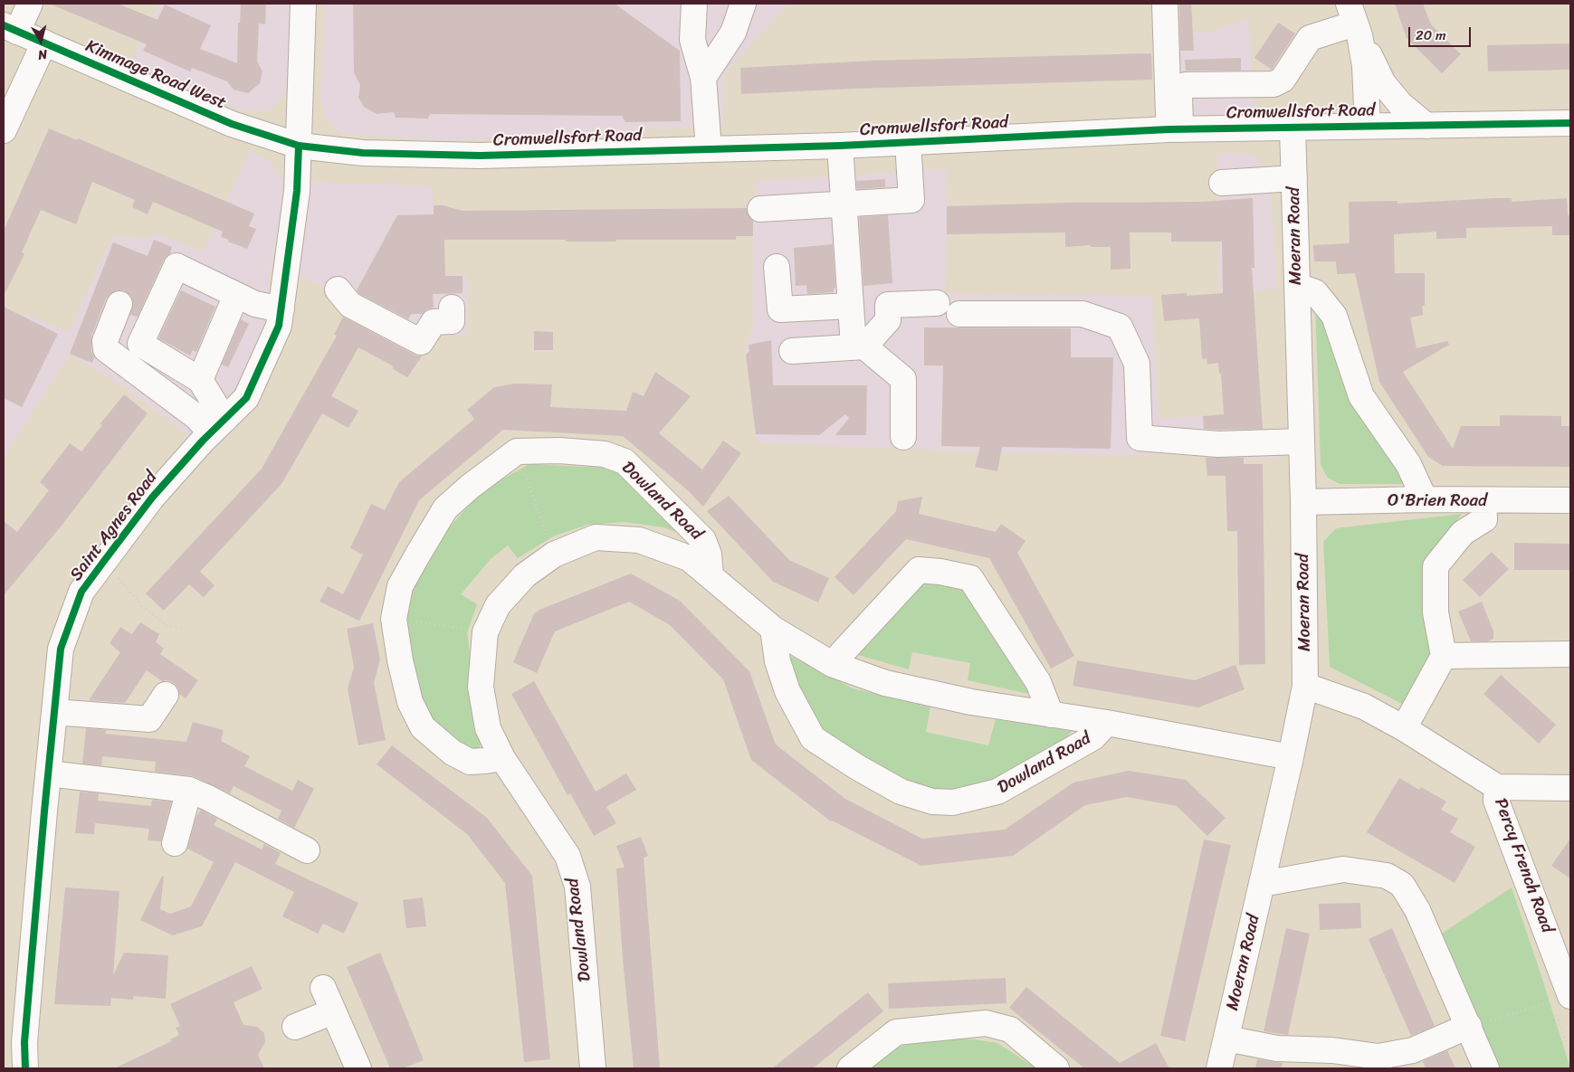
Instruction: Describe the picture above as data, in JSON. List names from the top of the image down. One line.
{"streets":{"street":["Kimmage Road West","Cromwellsfort Road","Moeran Road","Dowland Road","O'Brien Road","Saint Agnes Road","Percy French Road"]},"crossings":[["Kimmage Road West","Cromwellsfort Road"],["Kimmage Road West","Saint Agnes Road"],["Cromwellsfort Road","Moeran Road"],["Cromwellsfort Road","Saint Agnes Road"],["Moeran Road","Dowland Road"],["Moeran Road","O'Brien Road"],["Moeran Road","Percy French Road"]],"scale_bar":"20 m","north":"bottom"}
